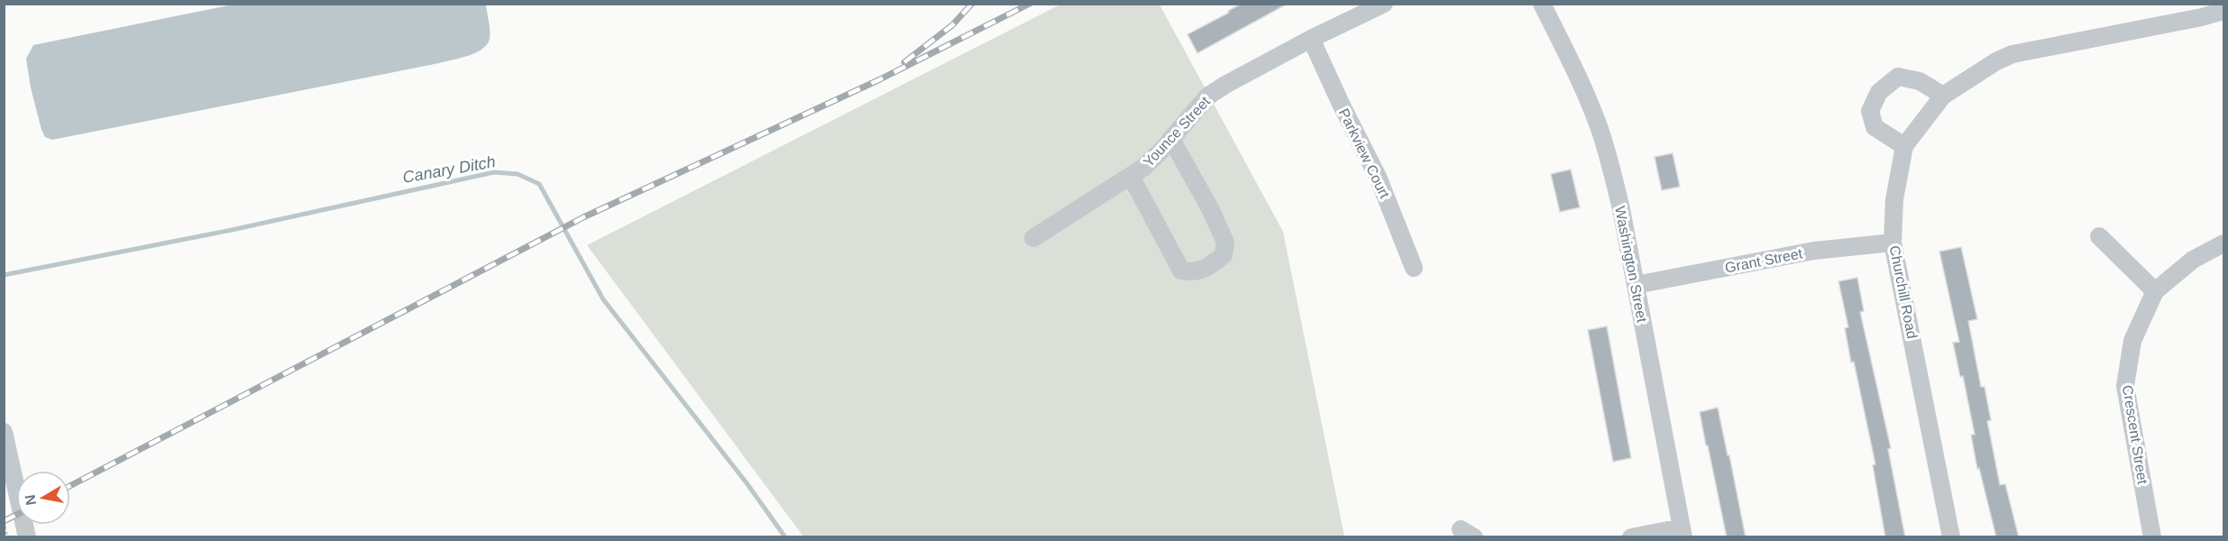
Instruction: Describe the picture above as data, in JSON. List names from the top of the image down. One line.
{"streets":{"street":["Younce Street","Parkview Court","Grant Street","Washington Street","Churchill Road","Crescent Street"]},"crossings":[["Younce Street","Parkview Court"],["Grant Street","Washington Street"],["Grant Street","Churchill Road"]],"water":["Canary Ditch"],"north":"left"}
